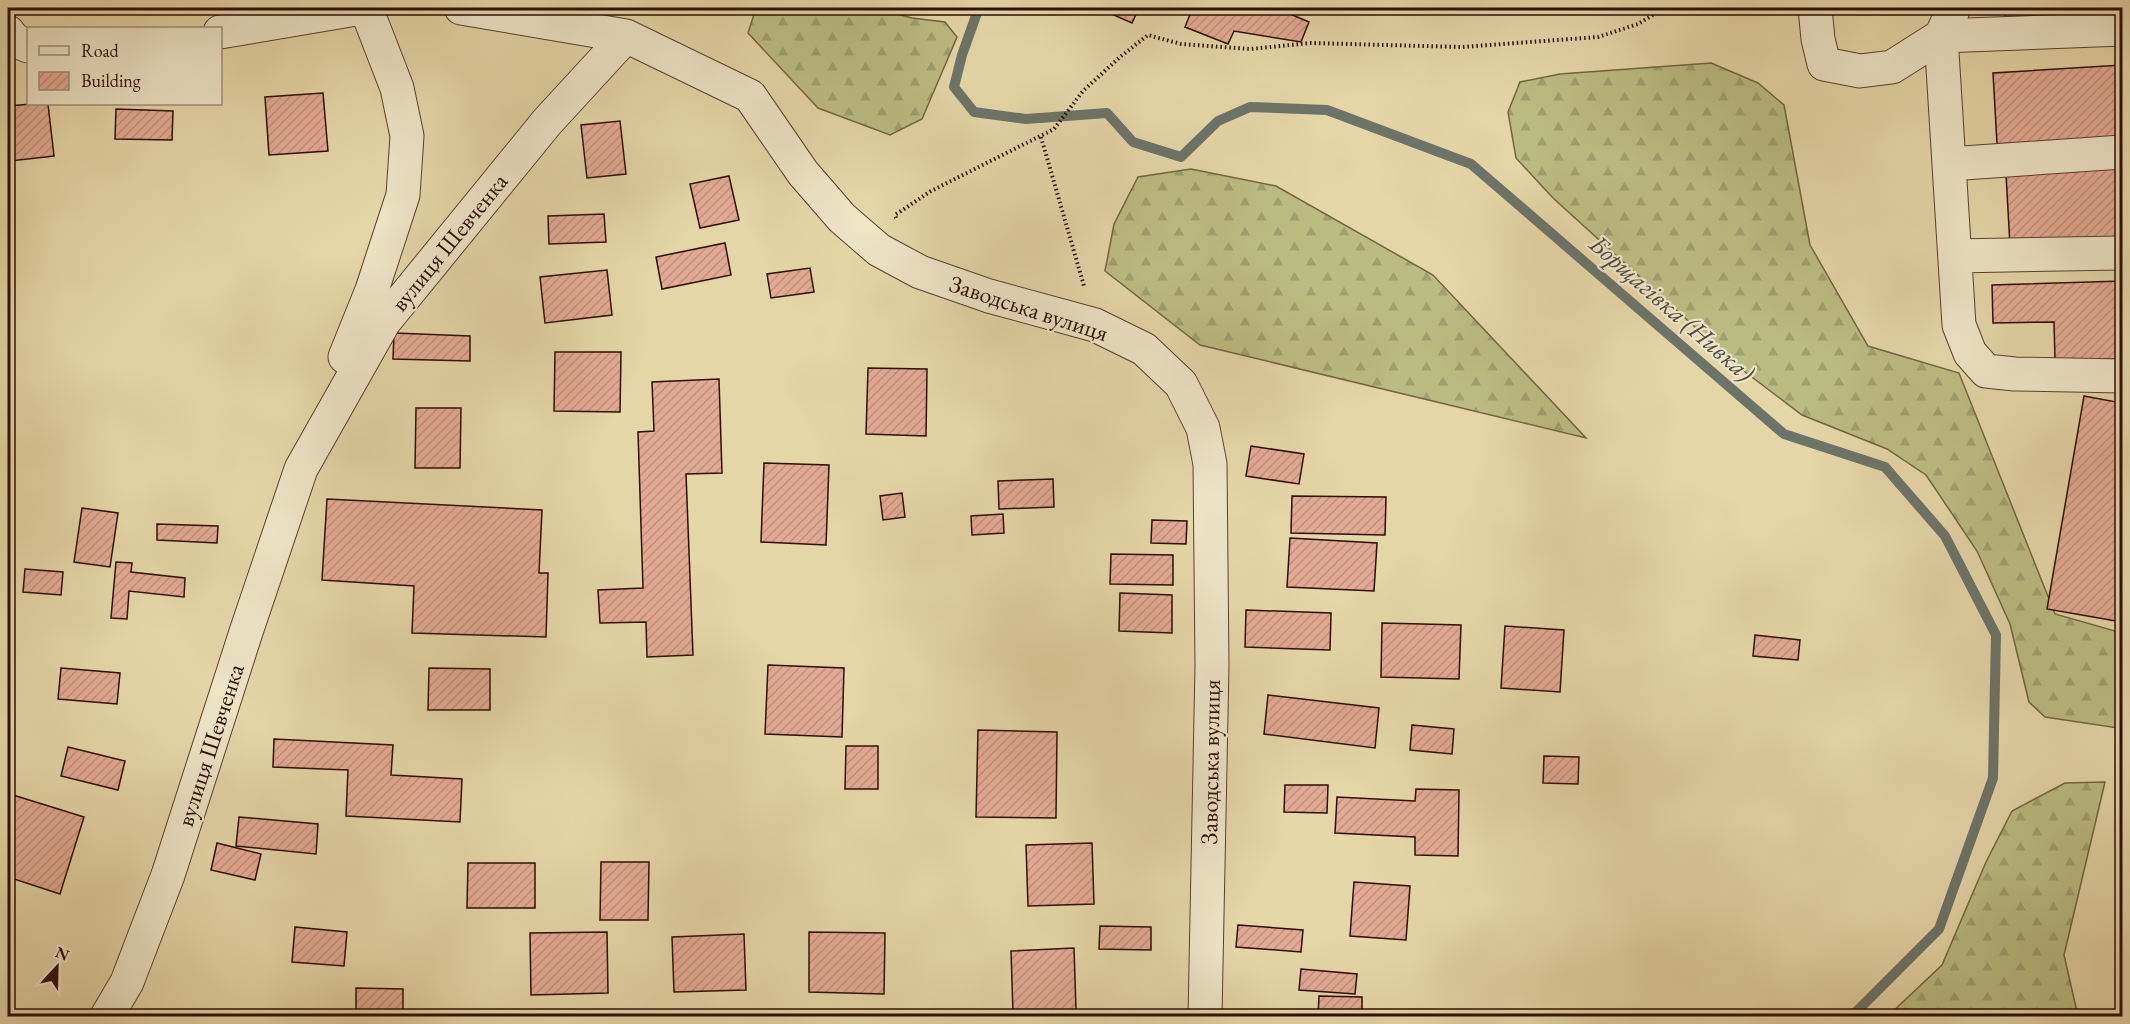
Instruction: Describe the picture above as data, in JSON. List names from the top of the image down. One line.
{"streets":{"street":["вулиця Шевченка","Заводська вулиця"]},"crossings":[["вулиця Шевченка","Заводська вулиця"]],"water":["Борщагівка (Нивка)"],"legend":["Road","Building"],"north":"top"}
